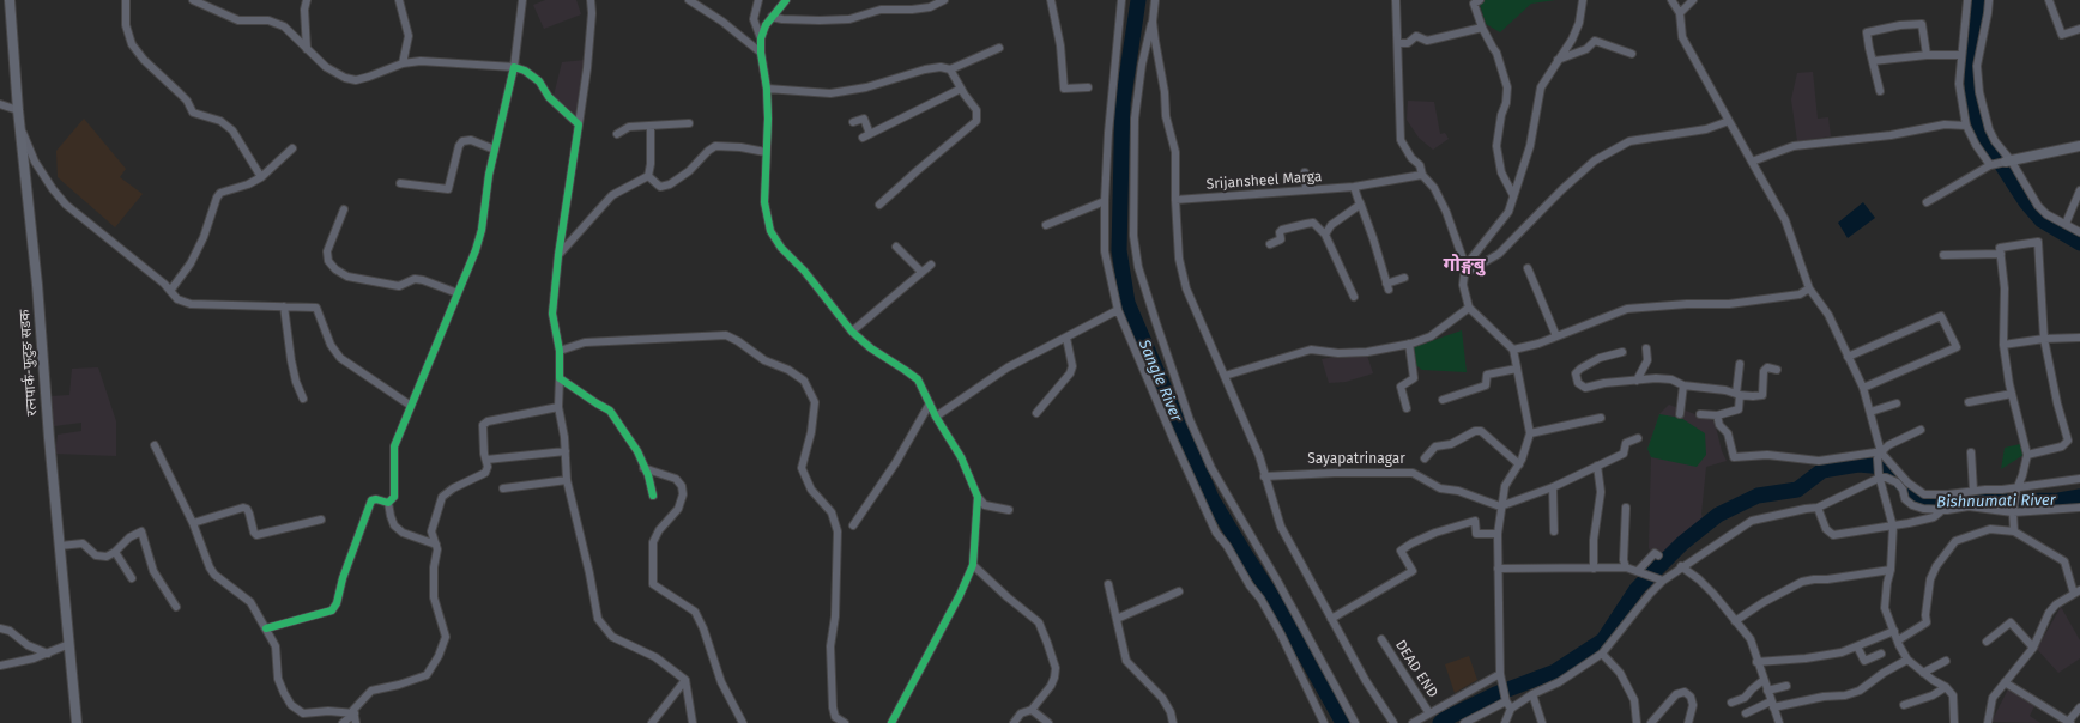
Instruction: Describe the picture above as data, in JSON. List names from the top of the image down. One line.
{"streets":{"street":["Srijansheel Marga","रत्नपार्क-फुटुङ सडक","Sayapatrinagar","DEAD END"]},"districts":["गोङ्गबु"],"water":["Sangle River","Bishnumati River"]}
